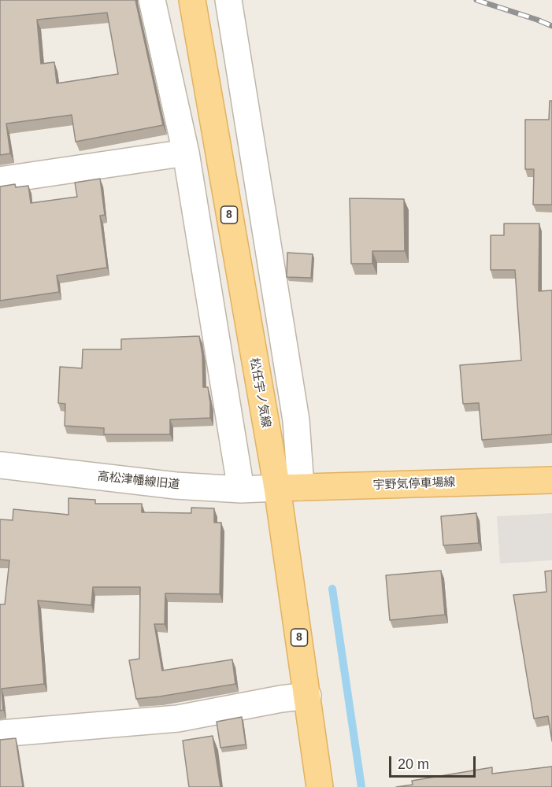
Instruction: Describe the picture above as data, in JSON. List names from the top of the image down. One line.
{"streets":{"main road":["8","松任宇ノ気線","宇野気停車場線"],"street":["高松津幡線旧道"]},"crossings":[["松任宇ノ気線","高松津幡線旧道"],["松任宇ノ気線","宇野気停車場線"],["高松津幡線旧道","宇野気停車場線"]],"scale_bar":"20 m"}
